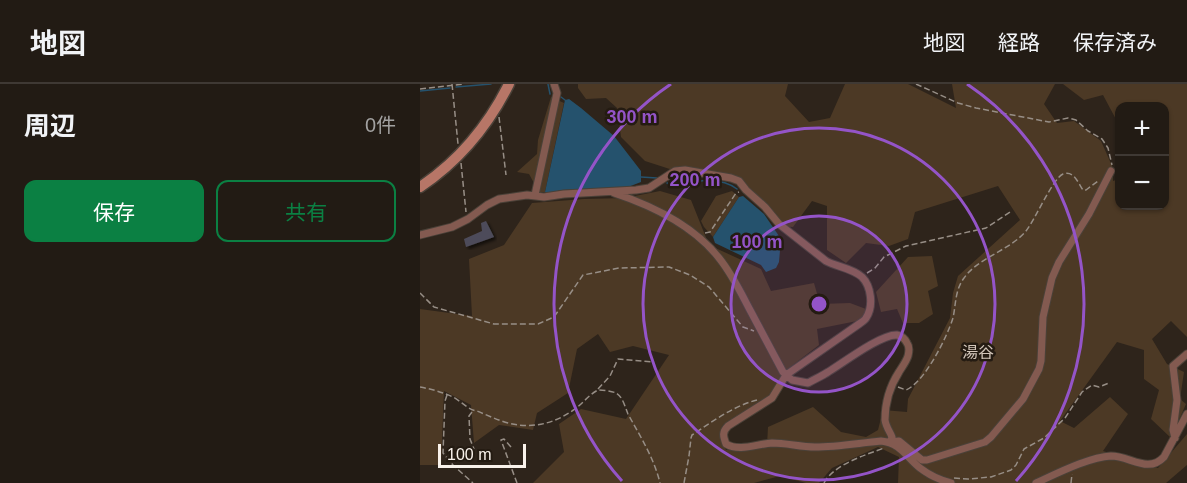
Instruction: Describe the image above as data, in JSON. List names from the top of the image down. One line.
{"districts":["湯谷"],"scale_bar":"100 m","page":{"header":"地図","nav":["地図","経路","保存済み"],"heading":["周辺","0件"],"map_buttons":["+","−"],"buttons":["保存","共有"],"scale":"100 m"},"rings":["300 m","200 m","100 m"]}
